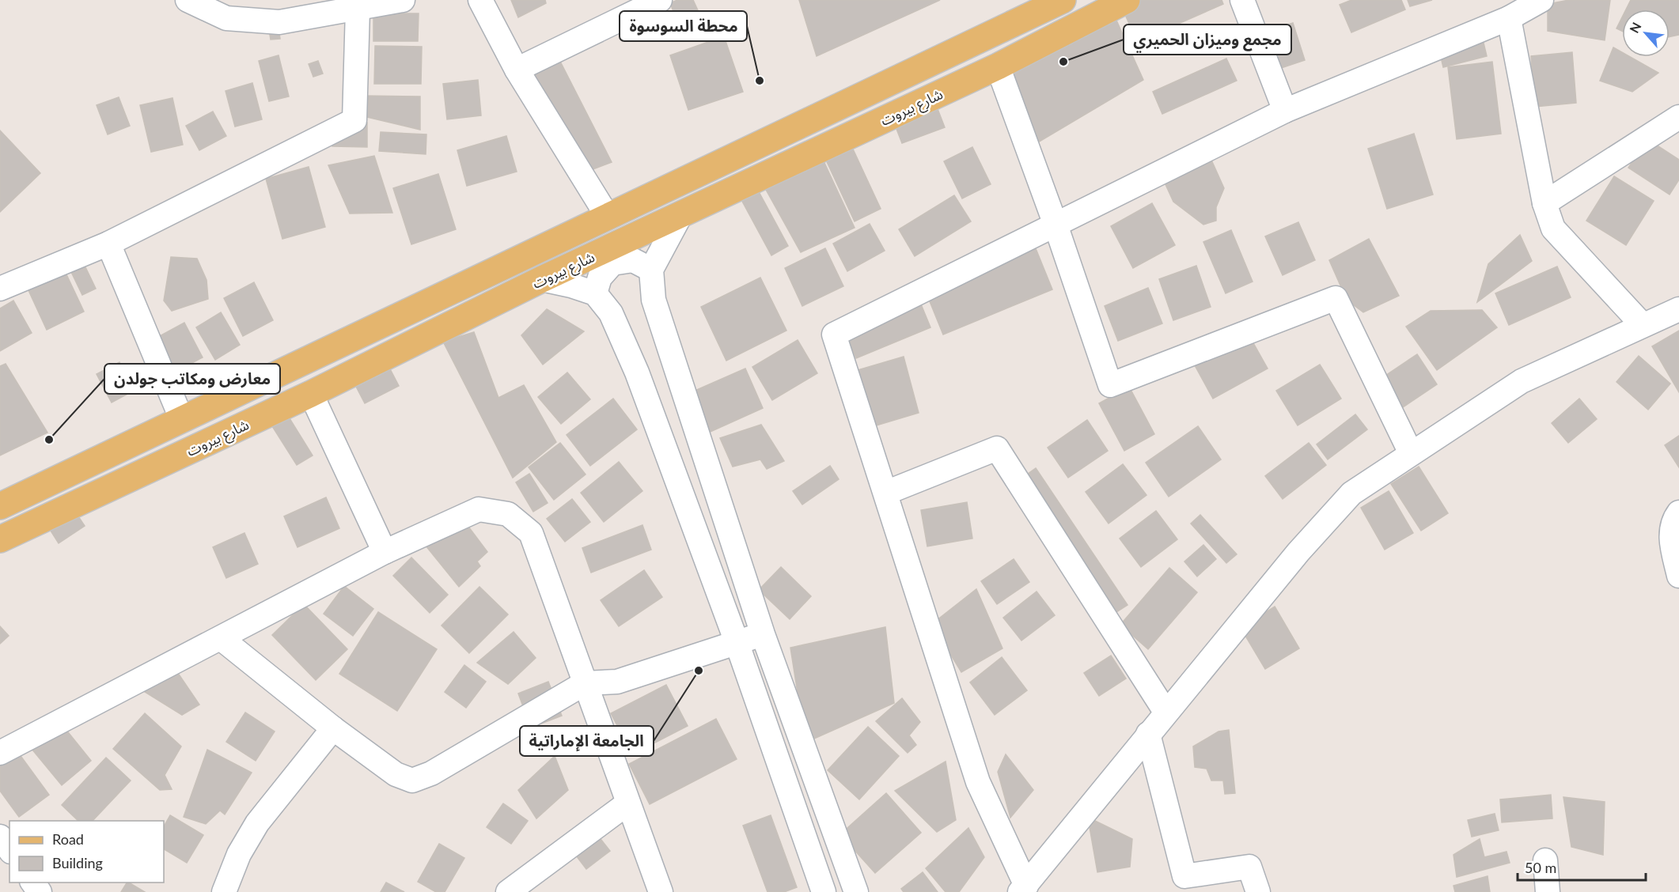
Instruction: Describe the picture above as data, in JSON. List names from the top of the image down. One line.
{"streets":{"main road":["شارع بيروت"]},"places":["مجمع وميزان الحميري","محطة السوسوة","معارض ومكاتب جولدن","الجامعة الإماراتية"],"legend":["Road","Building"],"scale_bar":"50 m","north":"top left"}
